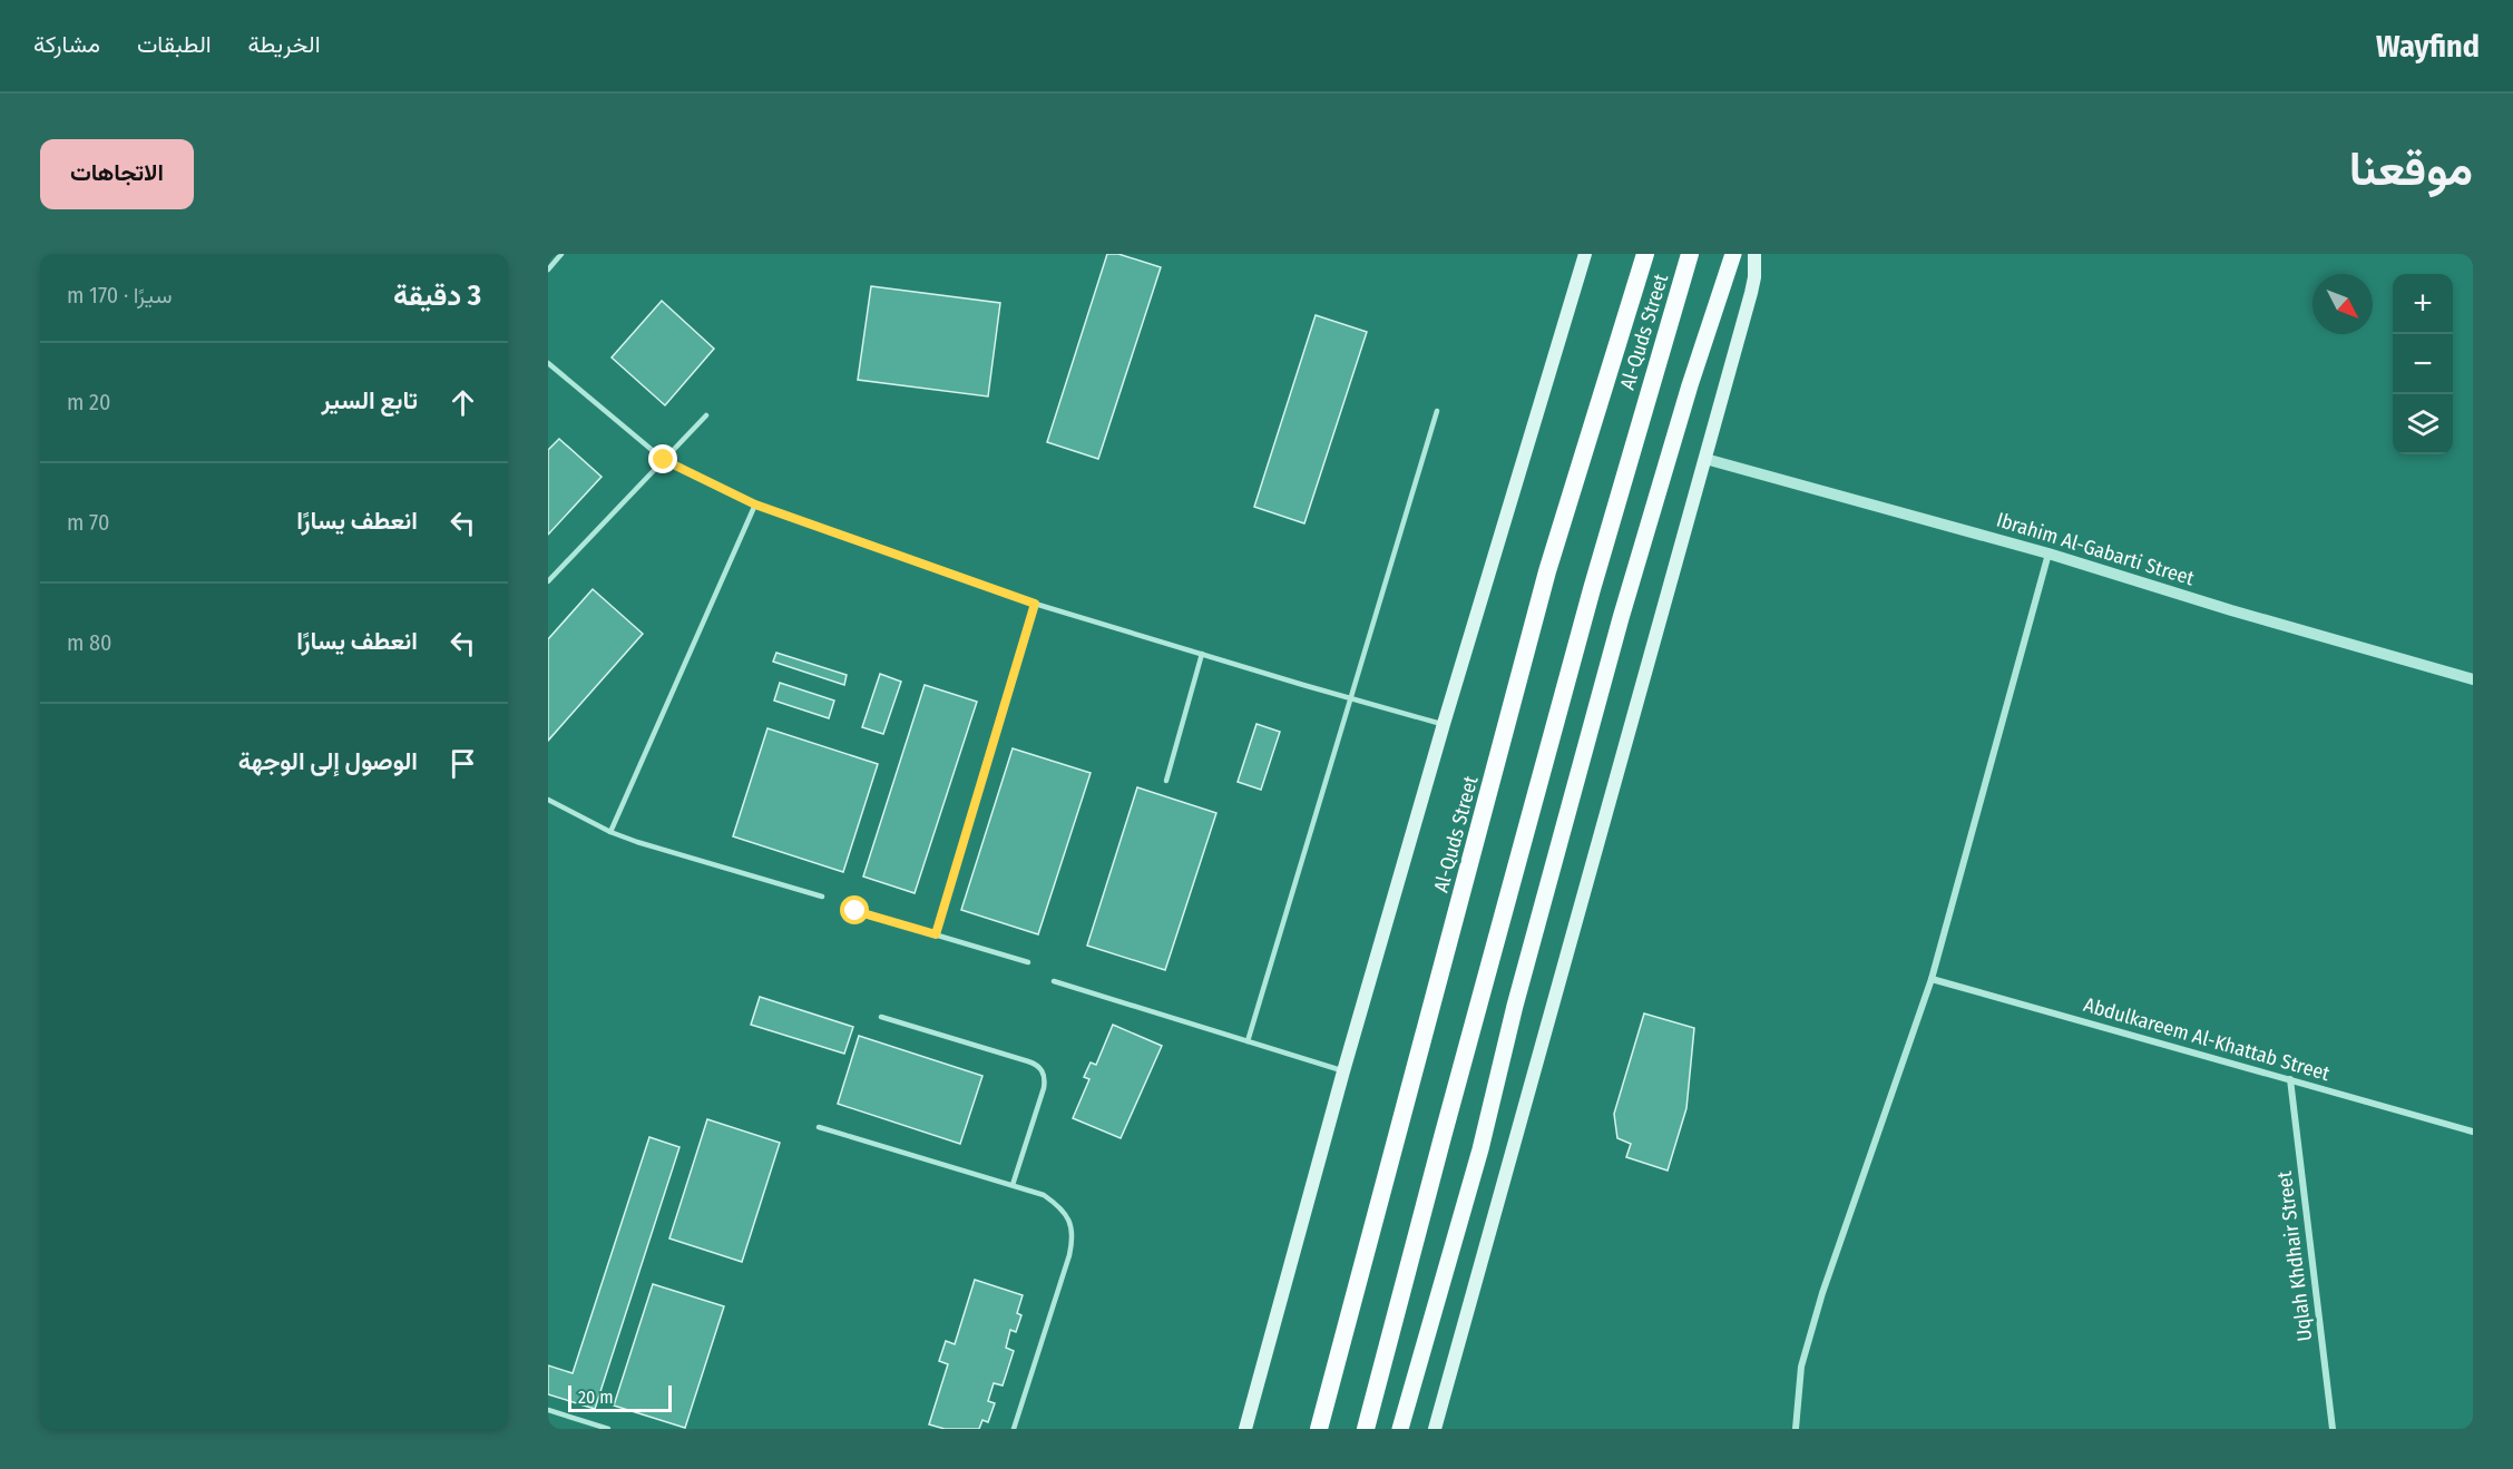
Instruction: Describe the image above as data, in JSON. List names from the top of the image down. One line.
{"streets":{"highway":["Al-Quds Street"],"street":["Ibrahim Al-Gabarti Street","Abdulkareem Al-Khattab Street","Uqlah Khdhair Street"]},"crossings":[["Abdulkareem Al-Khattab Street","Uqlah Khdhair Street"]],"scale_bar":"20 m","north":"bottom right","page":{"header":"Wayfind","nav":["الخريطة","الطبقات","مشاركة"],"title":"موقعنا","buttons":"الاتجاهات","heading":["3 دقيقة","سيرًا · 170 m"],"map_buttons":["+","−"],"list":[["تابع السير","20 m"],["انعطف يسارًا","70 m"],["انعطف يسارًا","80 m"],"الوصول إلى الوجهة"],"scale":"20 m"}}
